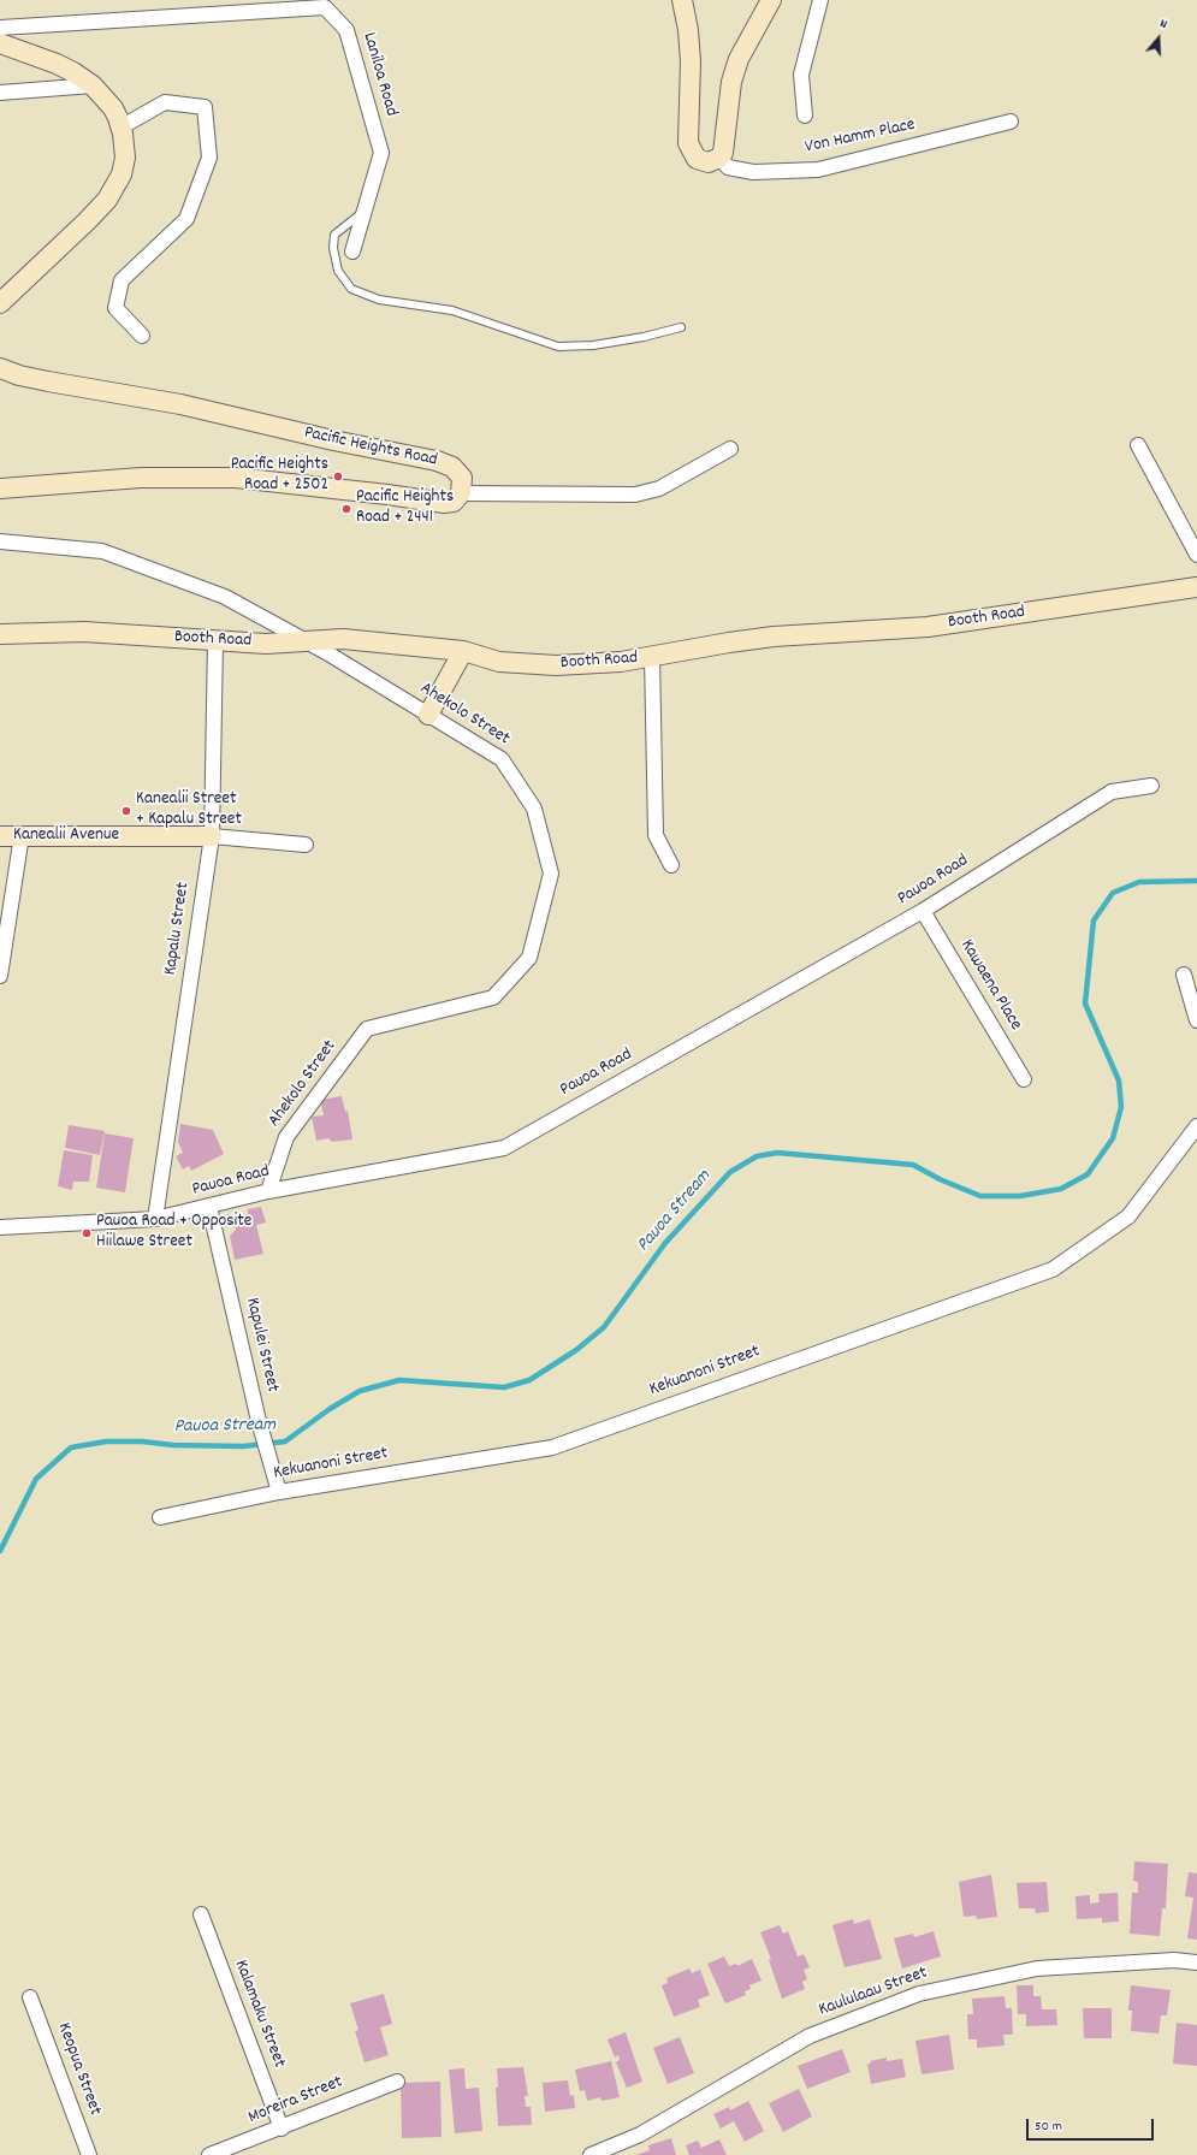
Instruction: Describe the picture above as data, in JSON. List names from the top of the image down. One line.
{"streets":{"street":["Laniloa Road","Von Hamm Place","Pacific Heights Road","Booth Road","Ahekolo Street","Kanealii Avenue","Pauoa Road","Kapalu Street","Kawaena Place","Kapulei Street","Kekuanoni Street","Kaululaau Street","Kalamaku Street","Keopua Street","Moreira Street"]},"crossings":[["Booth Road","Ahekolo Street"],["Booth Road","Kapalu Street"],["Ahekolo Street","Pauoa Road"],["Kanealii Avenue","Kapalu Street"],["Pauoa Road","Kapalu Street"],["Pauoa Road","Kawaena Place"],["Pauoa Road","Kapulei Street"],["Kapulei Street","Kekuanoni Street"],["Kalamaku Street","Moreira Street"]],"water":["Pauoa Stream"],"places":["Pacific Heights Road + 2502","Pacific Heights Road + 2441","Kanealii Street + Kapalu Street","Pauoa Road + Opposite Hiilawe Street"],"scale_bar":"50 m","north":"top"}
